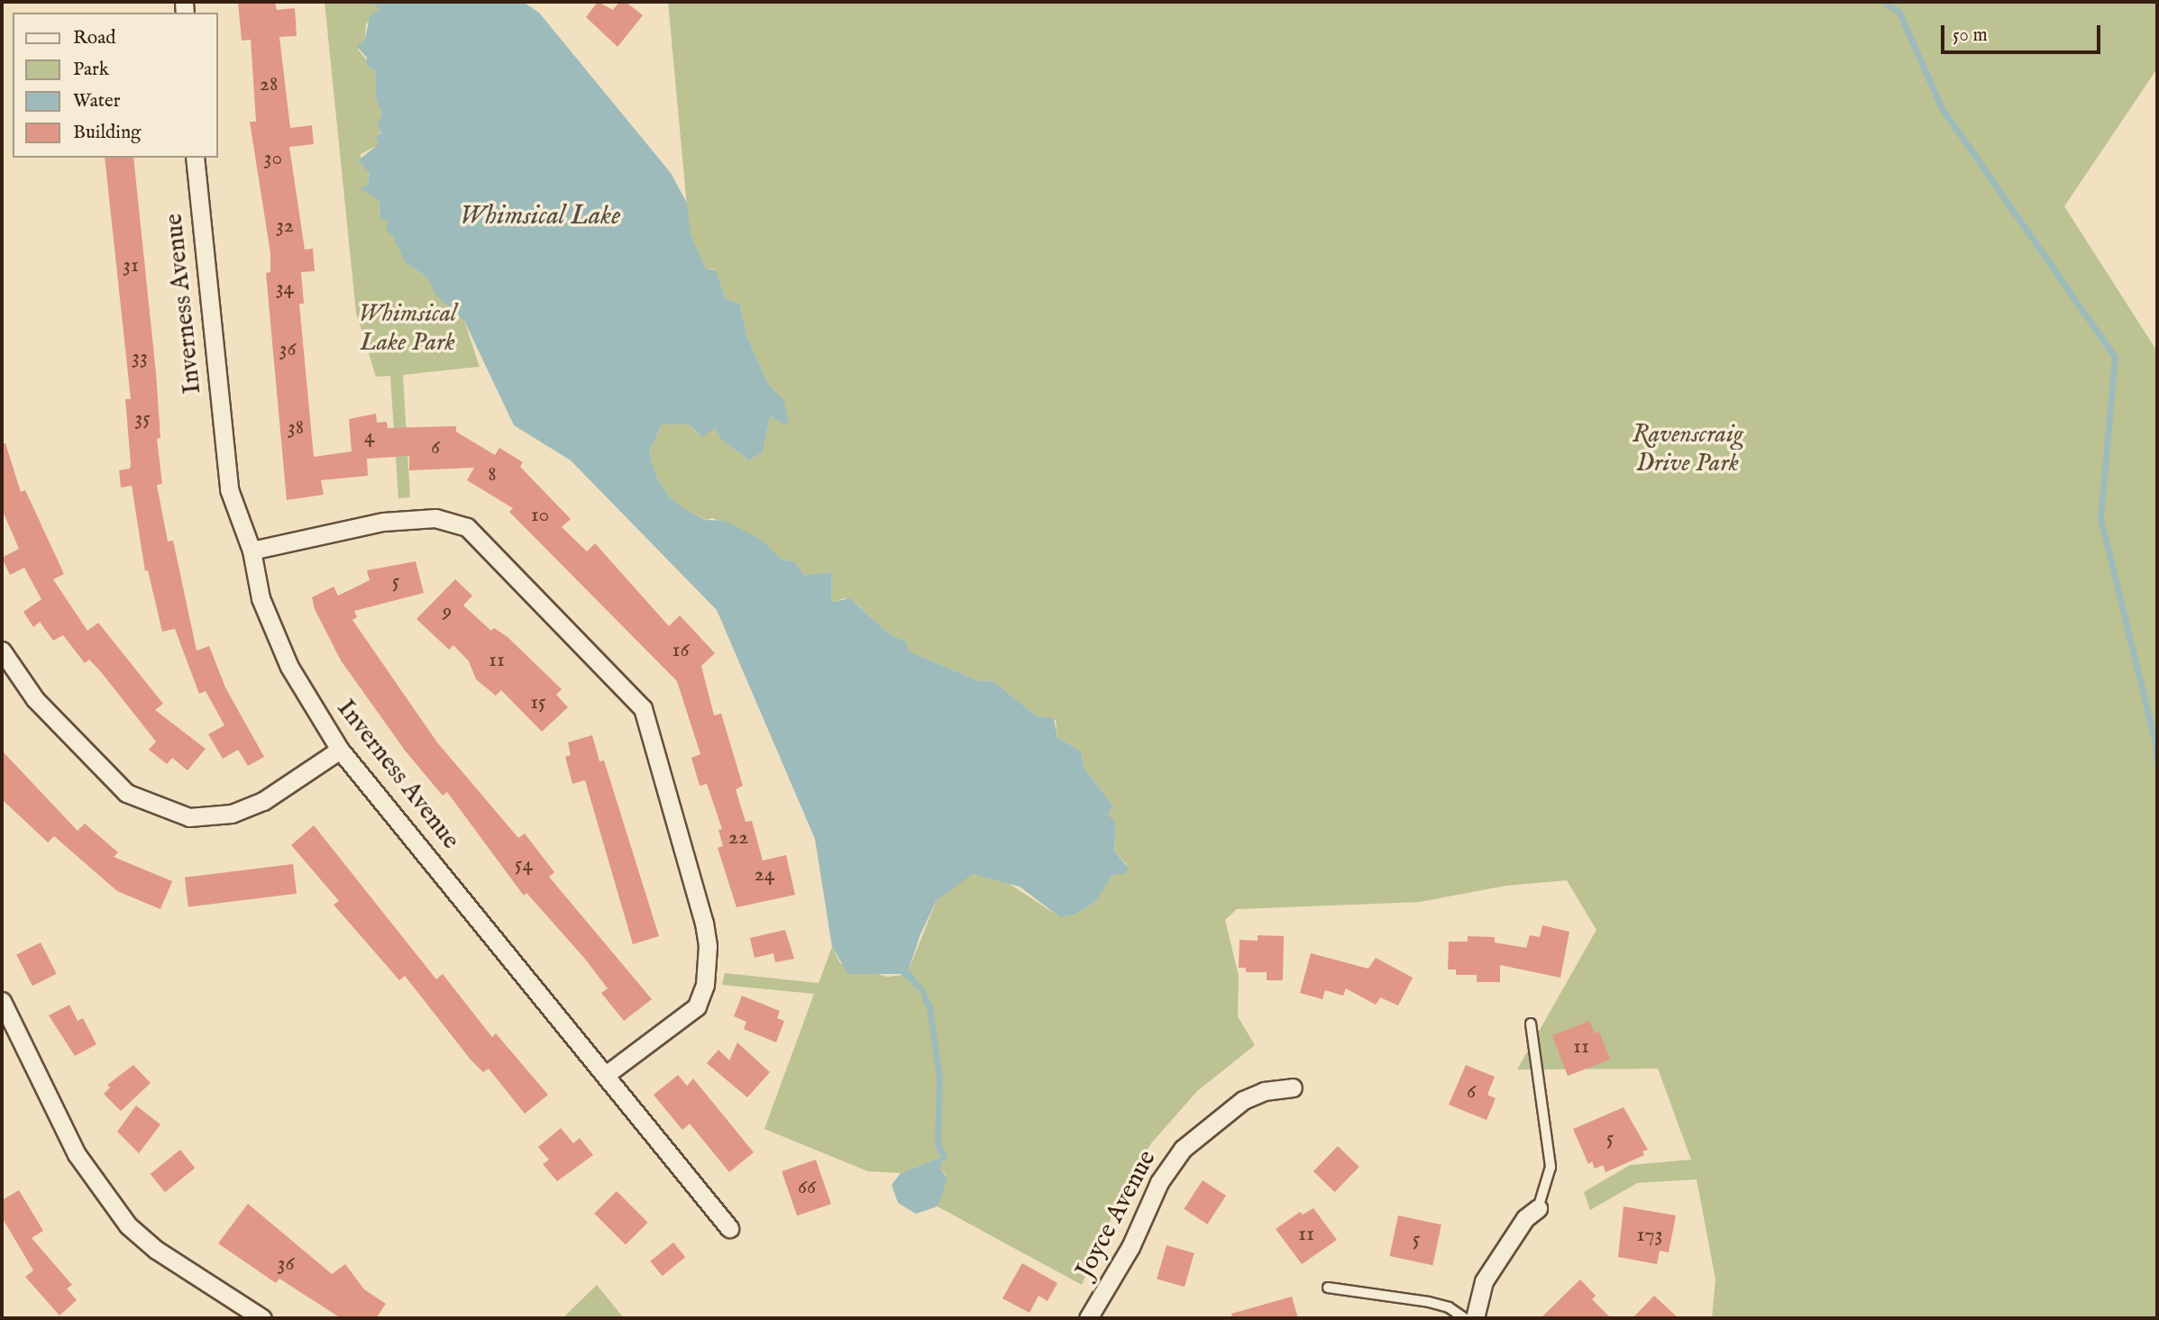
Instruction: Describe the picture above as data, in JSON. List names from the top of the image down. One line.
{"streets":{"street":["Inverness Avenue","Joyce Avenue"]},"water":["Whimsical Lake"],"parks":["Whimsical Lake Park","Ravenscraig Drive Park"],"house_numbers":["28","30","32","31","34","36","33","35","38","4","6","8","10","5","9","16","11","15","22","54","24","11","6","5","66","11","173","5","36"],"legend":["Road","Park","Water","Building"],"scale_bar":"50 m"}
